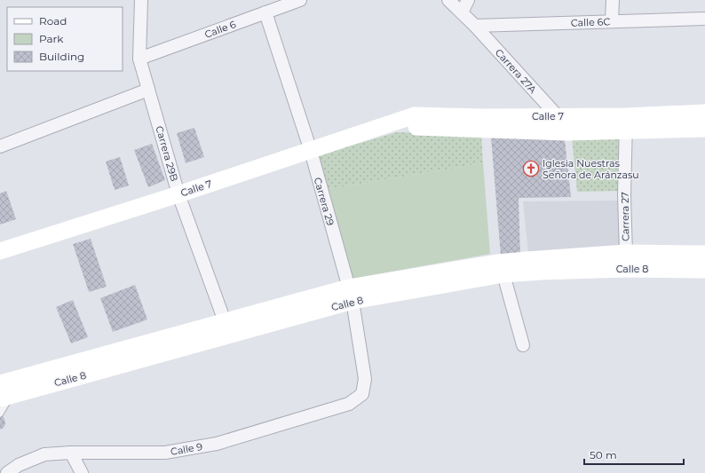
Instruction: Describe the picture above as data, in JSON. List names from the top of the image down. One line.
{"streets":{"main road":["Calle 7","Calle 8"],"street":["Calle 6C","Calle 6","Carrera 27A","Carrera 29B","Carrera 29","Carrera 27","Calle 9"]},"crossings":[["Calle 6C","Carrera 27A"],["Calle 6","Carrera 29B"],["Calle 6","Carrera 29"],["Carrera 27A","Calle 7"],["Calle 7","Carrera 29B"],["Calle 7","Carrera 29"],["Calle 7","Carrera 27"],["Carrera 29B","Calle 8"],["Carrera 29","Calle 8"],["Carrera 29","Calle 9"],["Carrera 27","Calle 8"]],"places":{"church":["Iglesia Nuestras Señora de Aránzasu"]},"legend":["Road","Park","Building"],"scale_bar":"50 m"}
